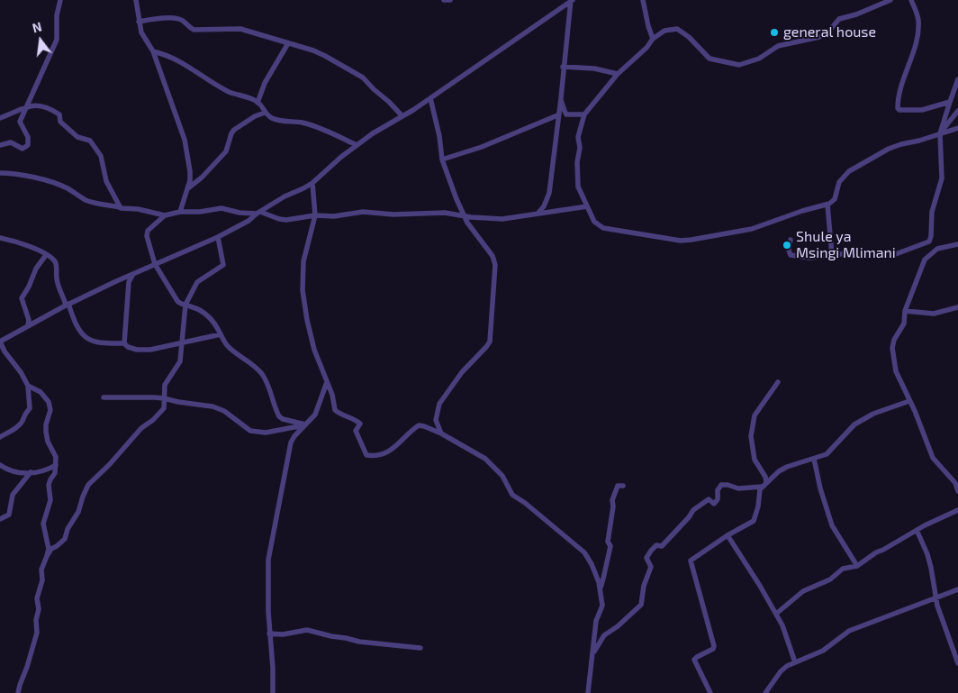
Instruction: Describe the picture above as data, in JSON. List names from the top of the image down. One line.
{"places":["general house","Shule ya Msingi Mlimani"],"north":"top"}
